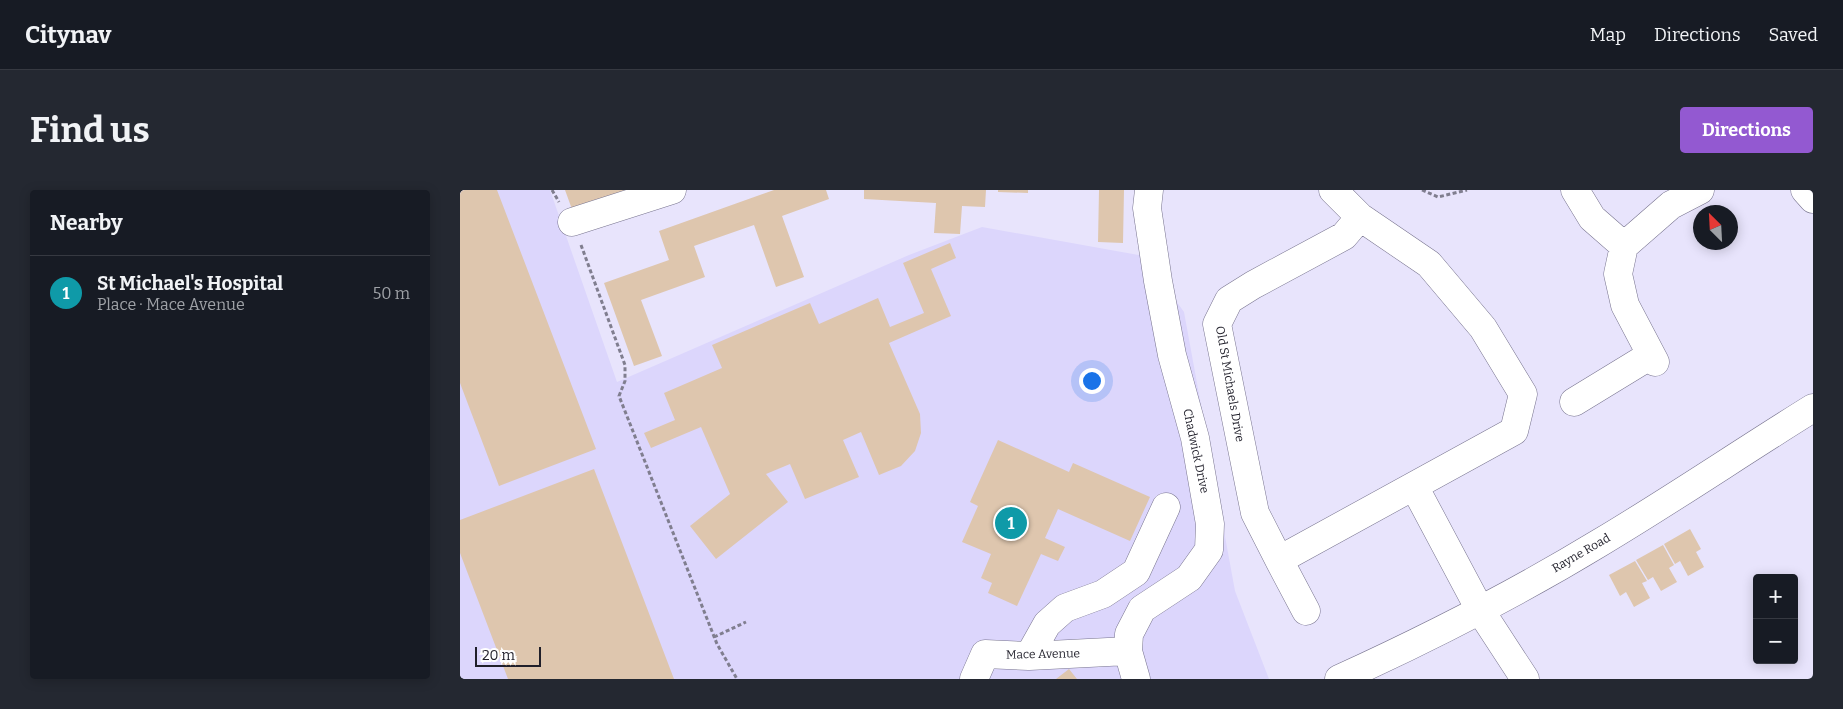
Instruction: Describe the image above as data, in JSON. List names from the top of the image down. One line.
{"streets":{"street":["Old St Michaels Drive","Chadwick Drive","Rayne Road","Mace Avenue"]},"crossings":[["Chadwick Drive","Mace Avenue"]],"scale_bar":"20 m","north":"top left","page":{"header":"Citynav","nav":["Map","Directions","Saved"],"buttons":"Directions","title":"Find us","heading":"Nearby","list":[{"mark":"1","name":"St Michael's Hospital","note":"Place · Mace Avenue","value":"50 m"}],"pins":"1","map_buttons":["+","−"],"scale":"20 m"}}
